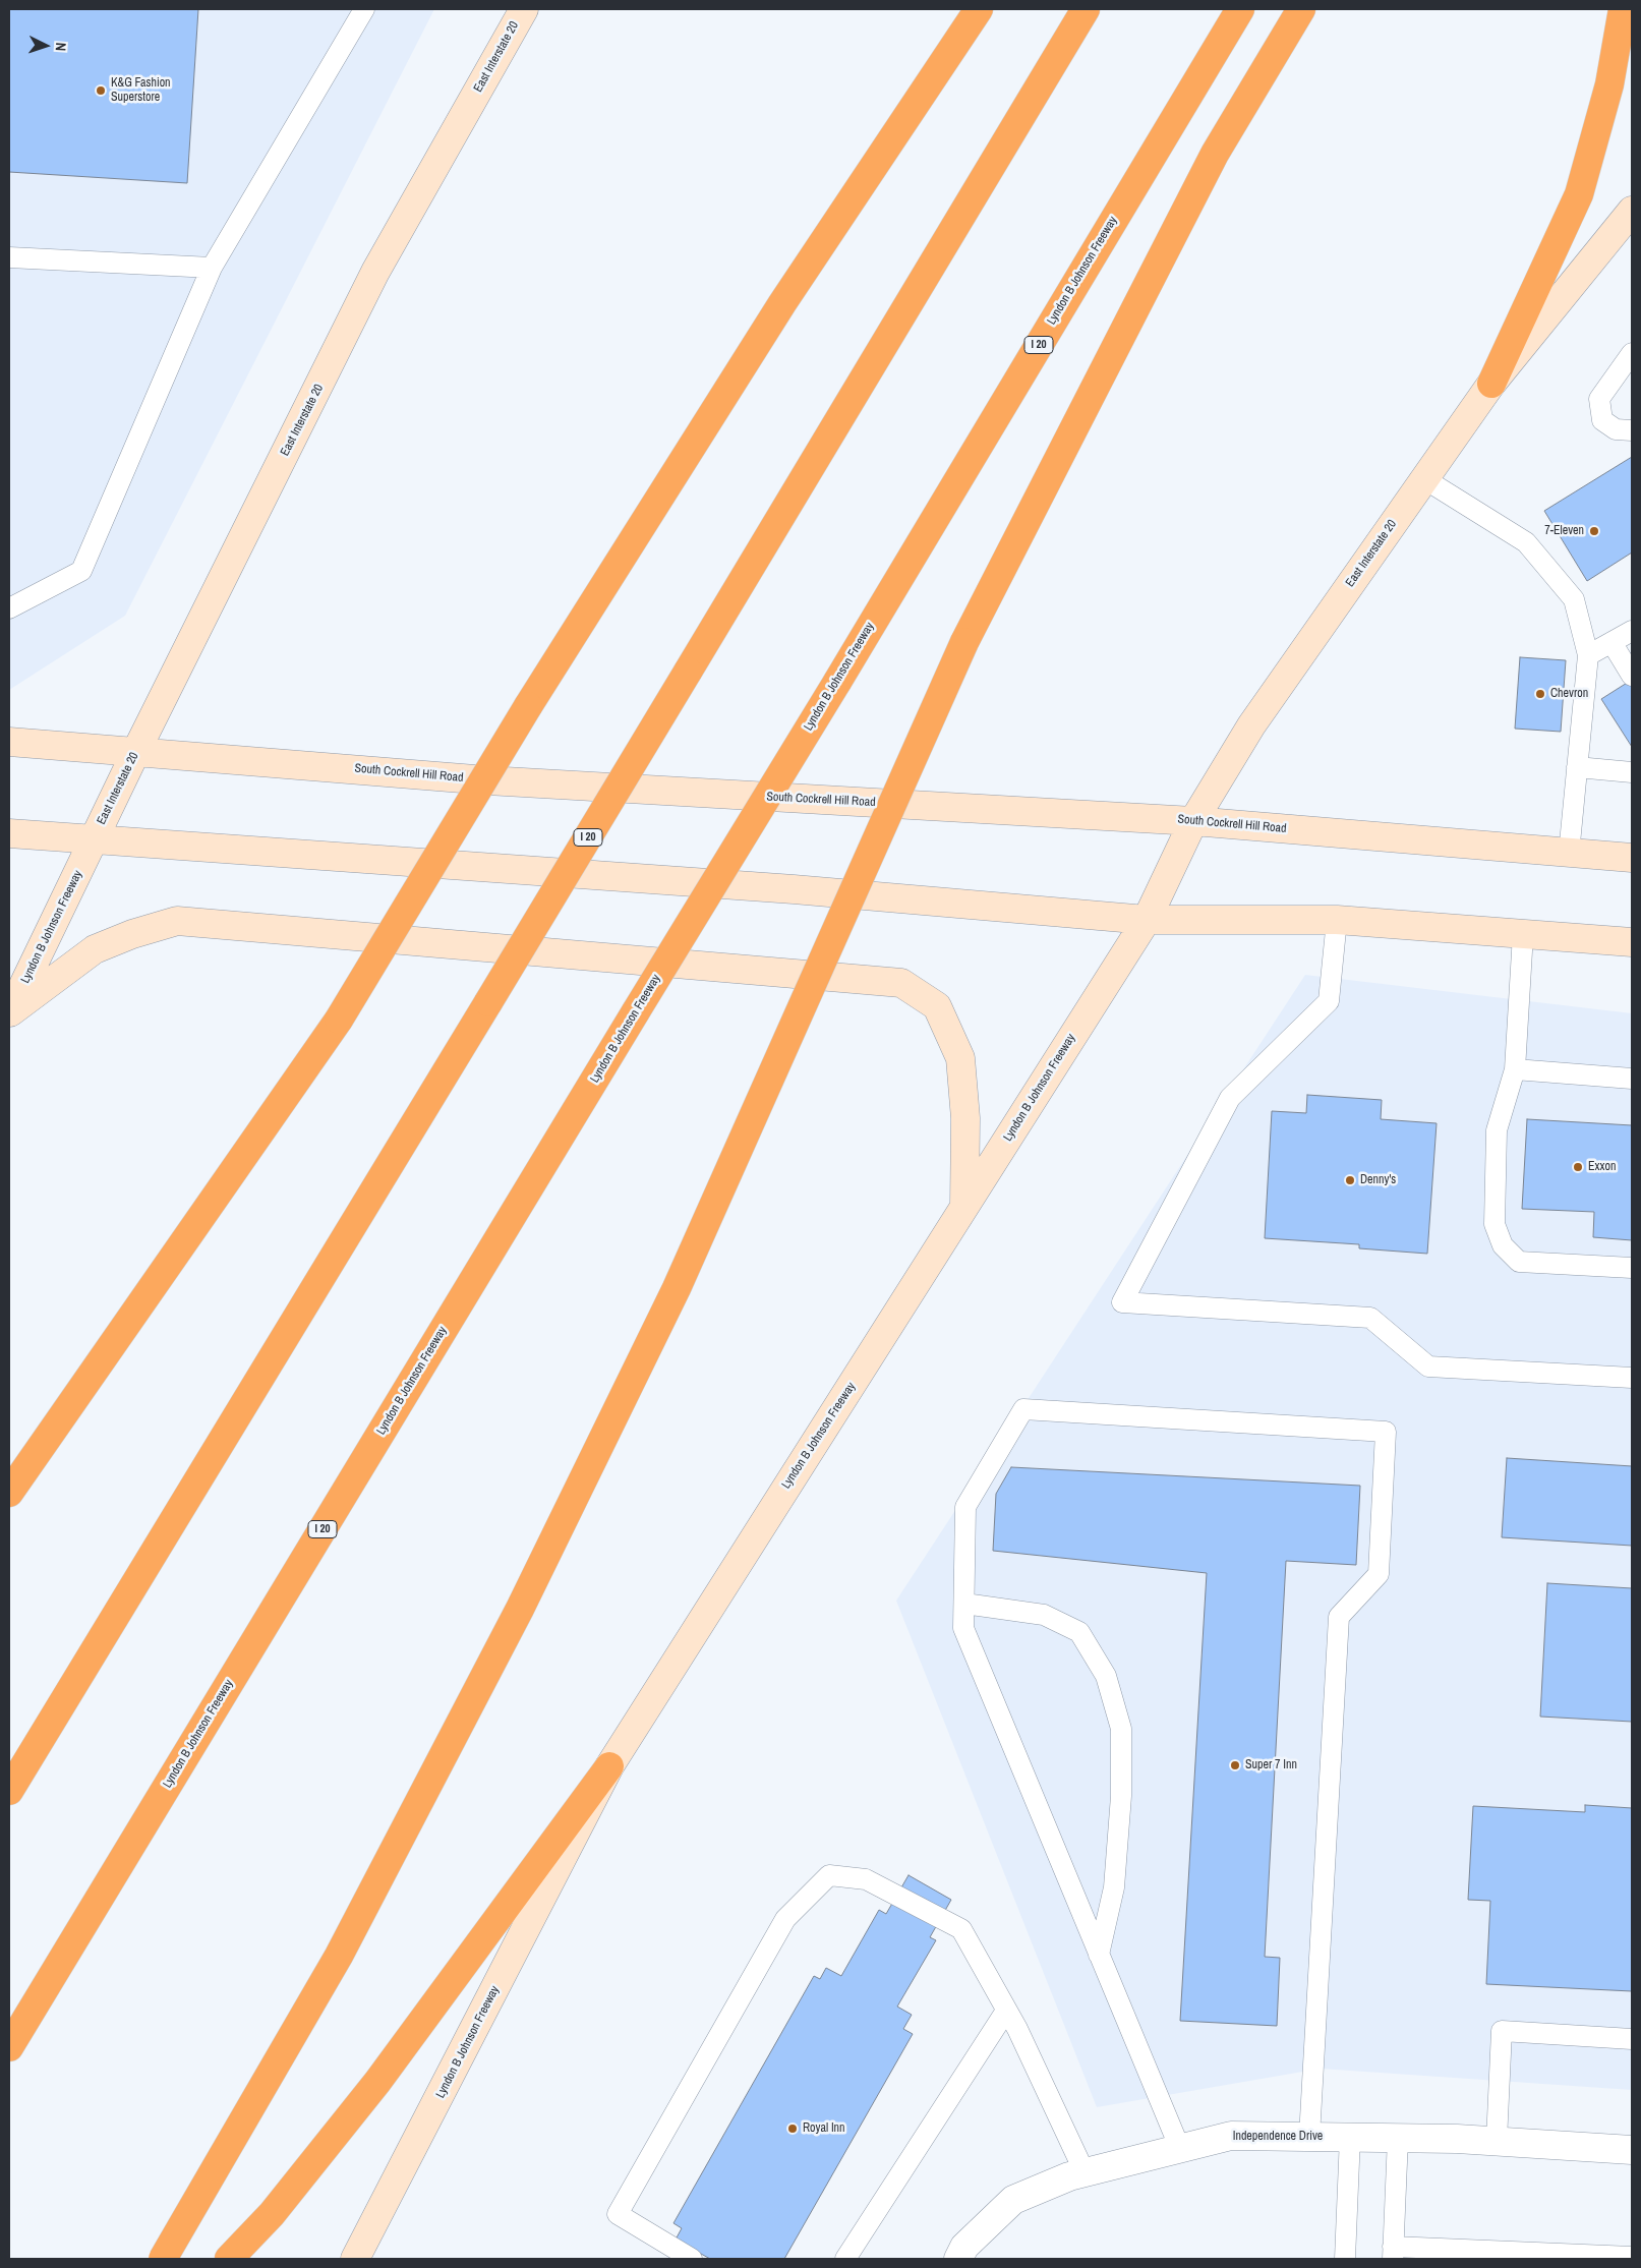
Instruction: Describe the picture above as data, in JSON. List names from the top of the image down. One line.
{"streets":{"highway":["Lyndon B Johnson Freeway","I 20"],"main road":["East Interstate 20","South Cockrell Hill Road"],"street":["Independence Drive"]},"crossings":[["East Interstate 20","Lyndon B Johnson Freeway"],["East Interstate 20","South Cockrell Hill Road"]],"places":["K&G Fashion Superstore","7-Eleven","Chevron","Exxon","Denny's","Super 7 Inn","Royal Inn"],"north":"right"}
